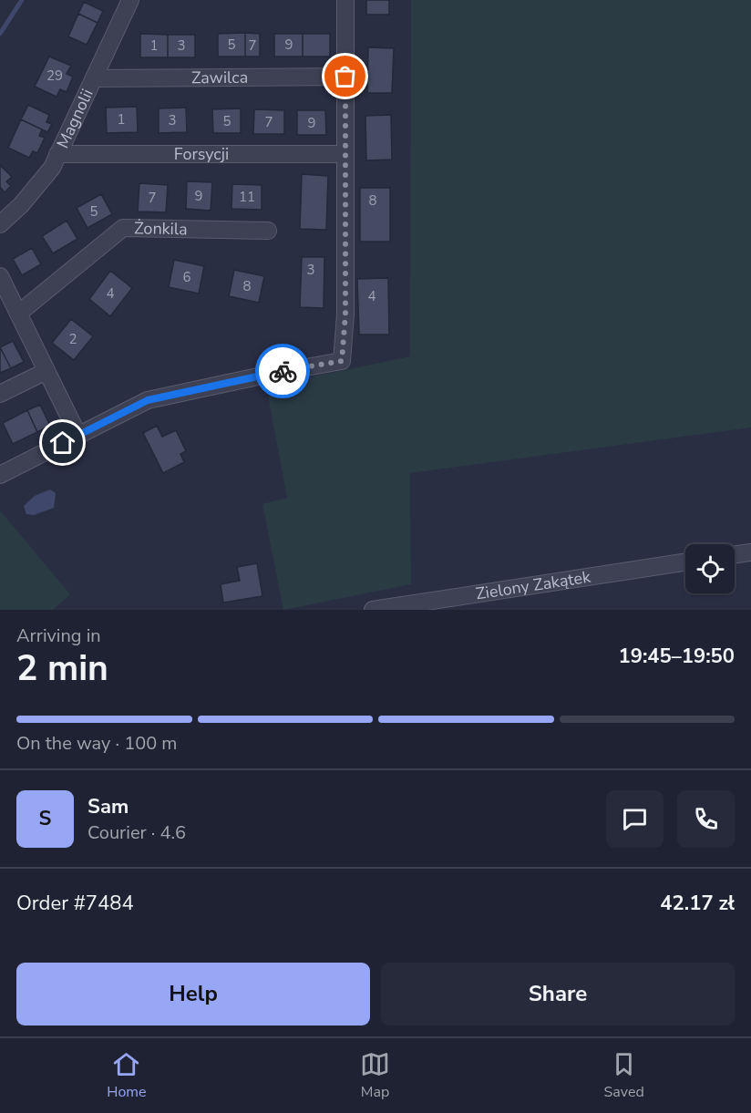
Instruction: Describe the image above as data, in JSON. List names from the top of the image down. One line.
{"streets":{"street":["Zawilca","Magnolii","Forsycji","Żonkila","Zielony Zakątek"]},"crossings":[["Zawilca","Magnolii"],["Magnolii","Forsycji"]],"house_numbers":["5","9","1","3","7","29","1","3","5","7","9","9","11","7","8","5","3","6","8","4","4","2"],"page":{"heading":["2 min","Arriving in","19:45–19:50"],"panel":["Sam","Courier · 4.6","Order #7484","42.17 zł"],"bar":"On the way · 100 m","round":"S","buttons":["Help","Share"],"tabs":["Home","Map","Saved"]}}
